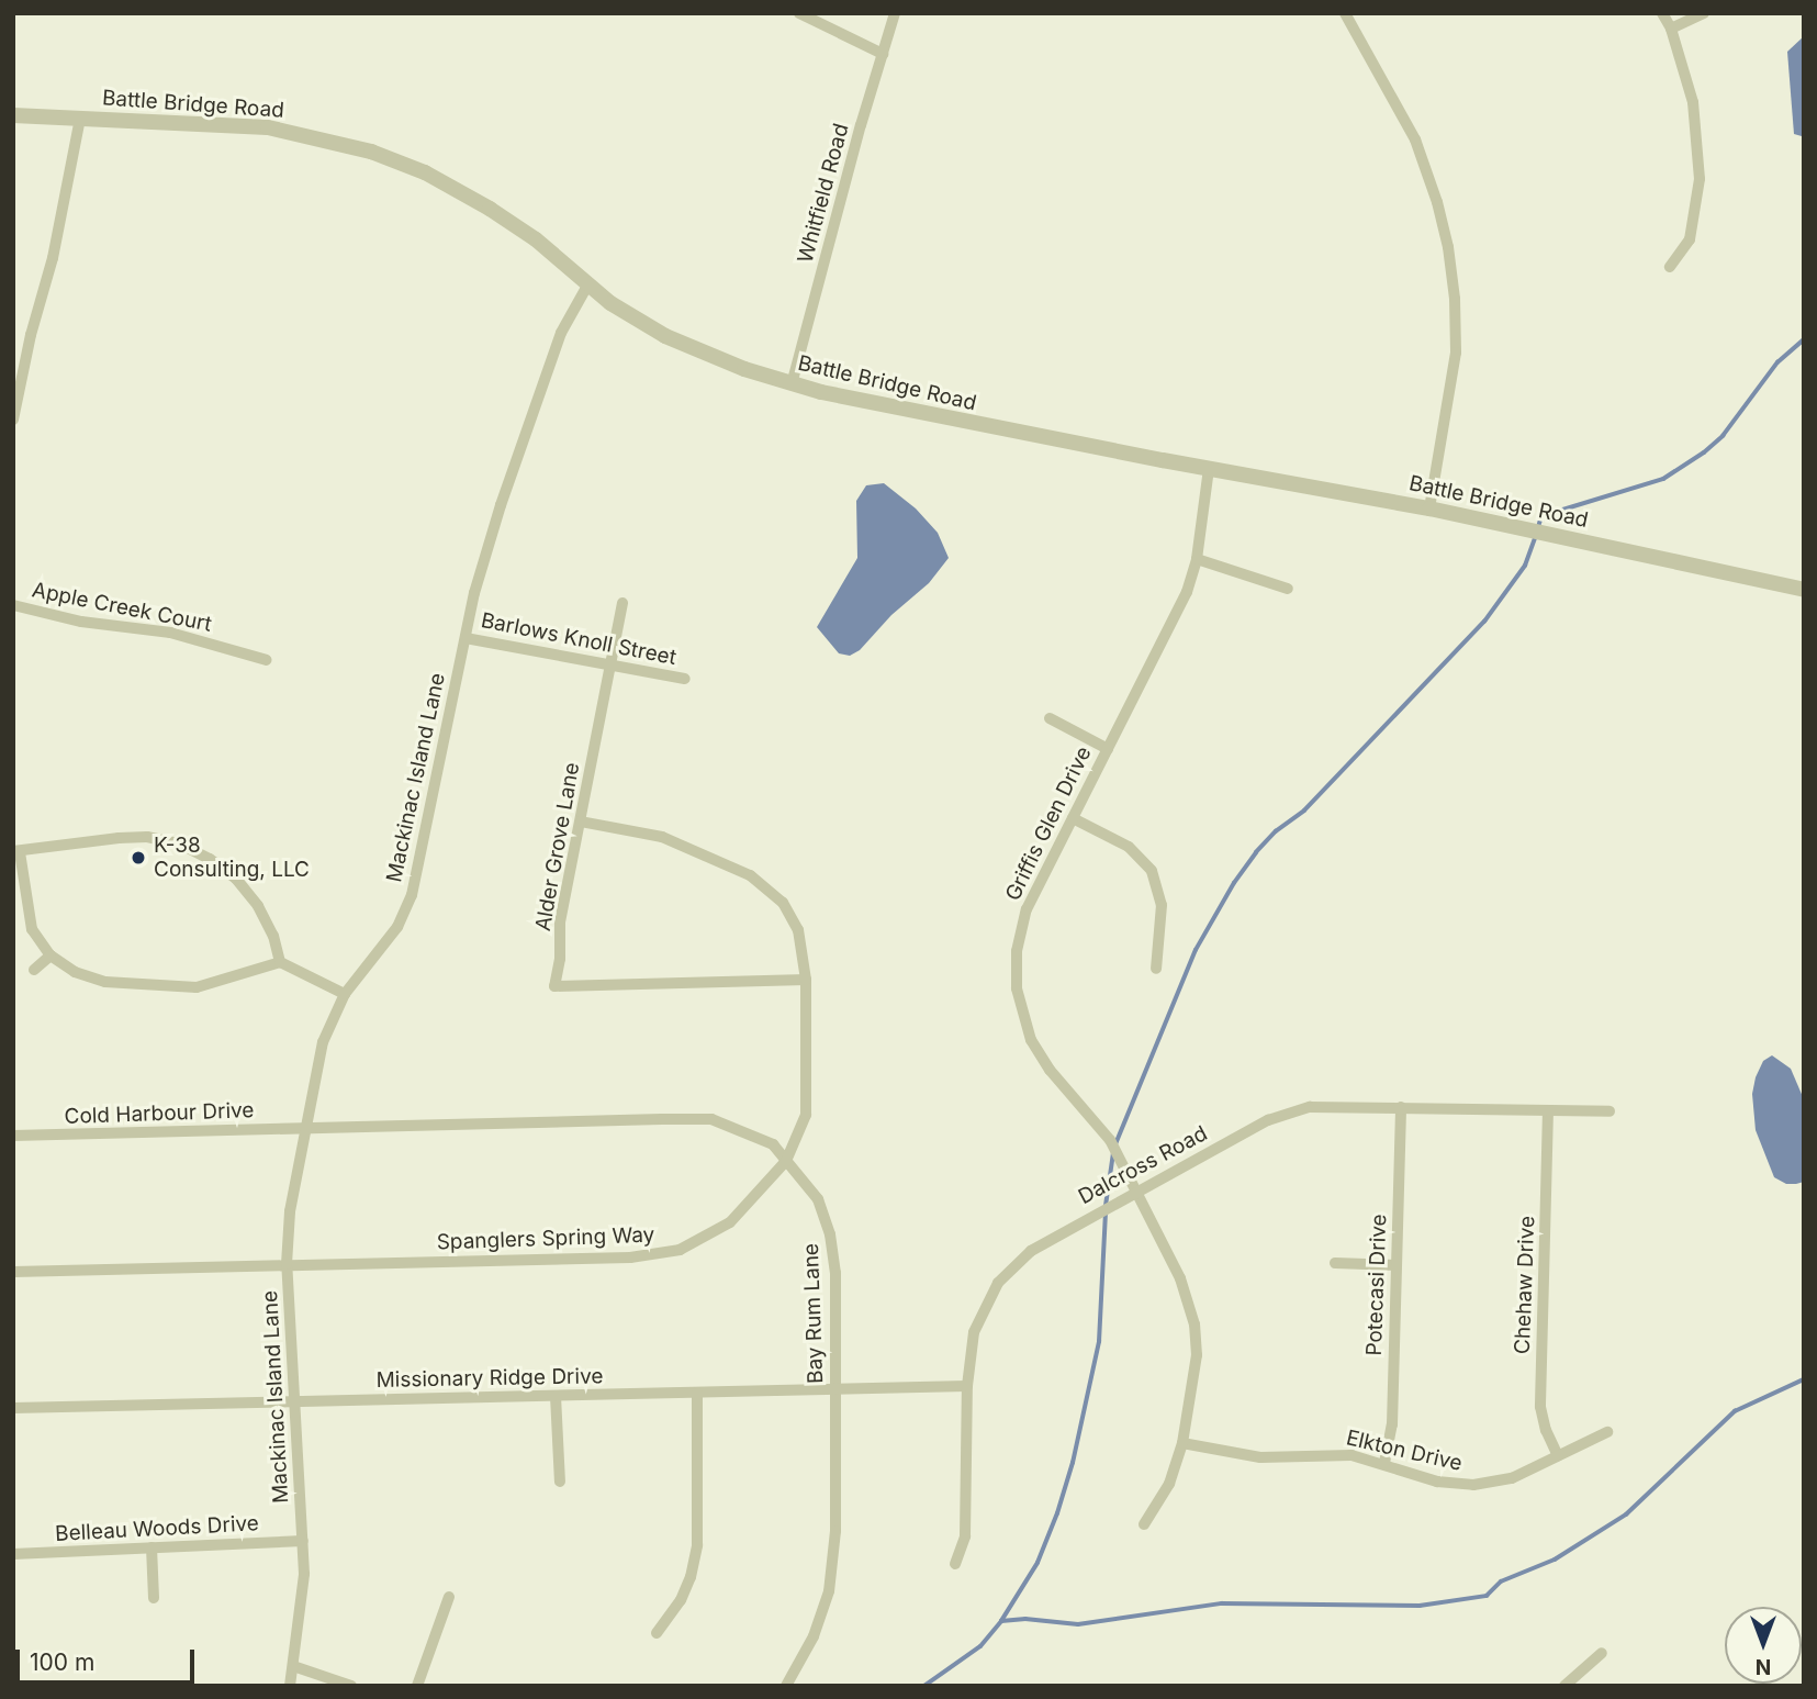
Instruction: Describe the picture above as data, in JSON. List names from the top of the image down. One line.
{"streets":{"street":["Battle Bridge Road","Whitfield Road","Apple Creek Court","Barlows Knoll Street","Mackinac Island Lane","Griffis Glen Drive","Alder Grove Lane","Cold Harbour Drive","Dalcross Road","Spanglers Spring Way","Potecasi Drive","Chehaw Drive","Bay Rum Lane","Missionary Ridge Drive","Elkton Drive","Belleau Woods Drive"]},"crossings":[["Battle Bridge Road","Whitfield Road"],["Battle Bridge Road","Mackinac Island Lane"],["Battle Bridge Road","Griffis Glen Drive"],["Barlows Knoll Street","Mackinac Island Lane"],["Barlows Knoll Street","Alder Grove Lane"],["Mackinac Island Lane","Cold Harbour Drive"],["Mackinac Island Lane","Spanglers Spring Way"],["Mackinac Island Lane","Bay Rum Lane"],["Mackinac Island Lane","Missionary Ridge Drive"],["Mackinac Island Lane","Belleau Woods Drive"],["Griffis Glen Drive","Dalcross Road"],["Griffis Glen Drive","Elkton Drive"],["Alder Grove Lane","Spanglers Spring Way"],["Cold Harbour Drive","Bay Rum Lane"],["Dalcross Road","Potecasi Drive"],["Dalcross Road","Chehaw Drive"],["Dalcross Road","Missionary Ridge Drive"],["Spanglers Spring Way","Bay Rum Lane"],["Potecasi Drive","Elkton Drive"],["Chehaw Drive","Elkton Drive"],["Bay Rum Lane","Missionary Ridge Drive"]],"places":["K-38 Consulting, LLC"],"scale_bar":"100 m","north":"bottom"}
